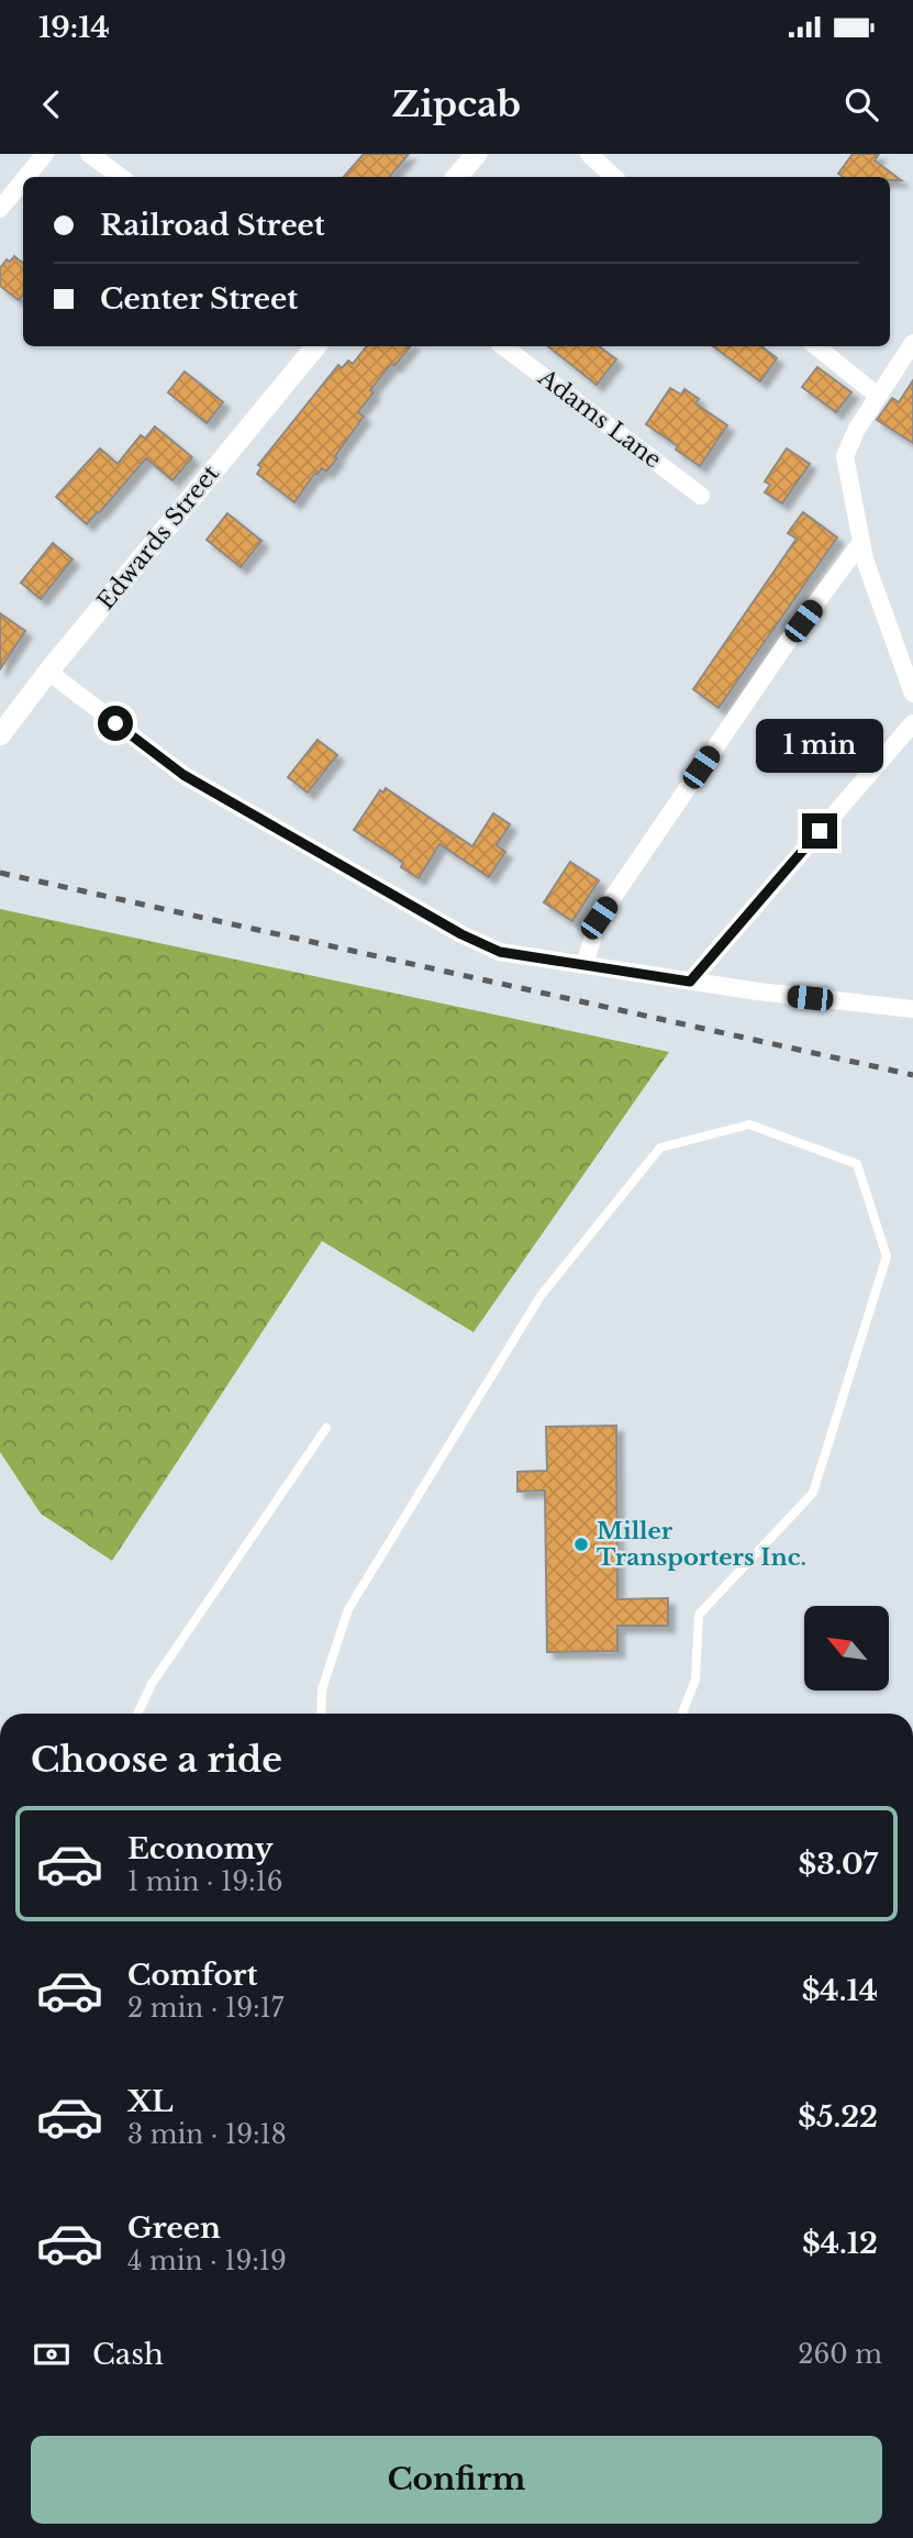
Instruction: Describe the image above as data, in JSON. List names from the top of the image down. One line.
{"streets":{"street":["Adams Lane","Edwards Street"]},"places":["Miller Transporters Inc."],"north":"top left","page":{"status":"19:14","header":"Zipcab","banner":["Railroad Street","Center Street"],"bubble":"1 min","heading":"Choose a ride","list":[{"name":"Economy","note":"1 min · 19:16","value":"$3.07"},{"name":"Comfort","note":"2 min · 19:17","value":"$4.14"},{"name":"XL","note":"3 min · 19:18","value":"$5.22"},{"name":"Green","note":"4 min · 19:19","value":"$4.12"}],"pay":["Cash","260 m"],"buttons":"Confirm"}}
